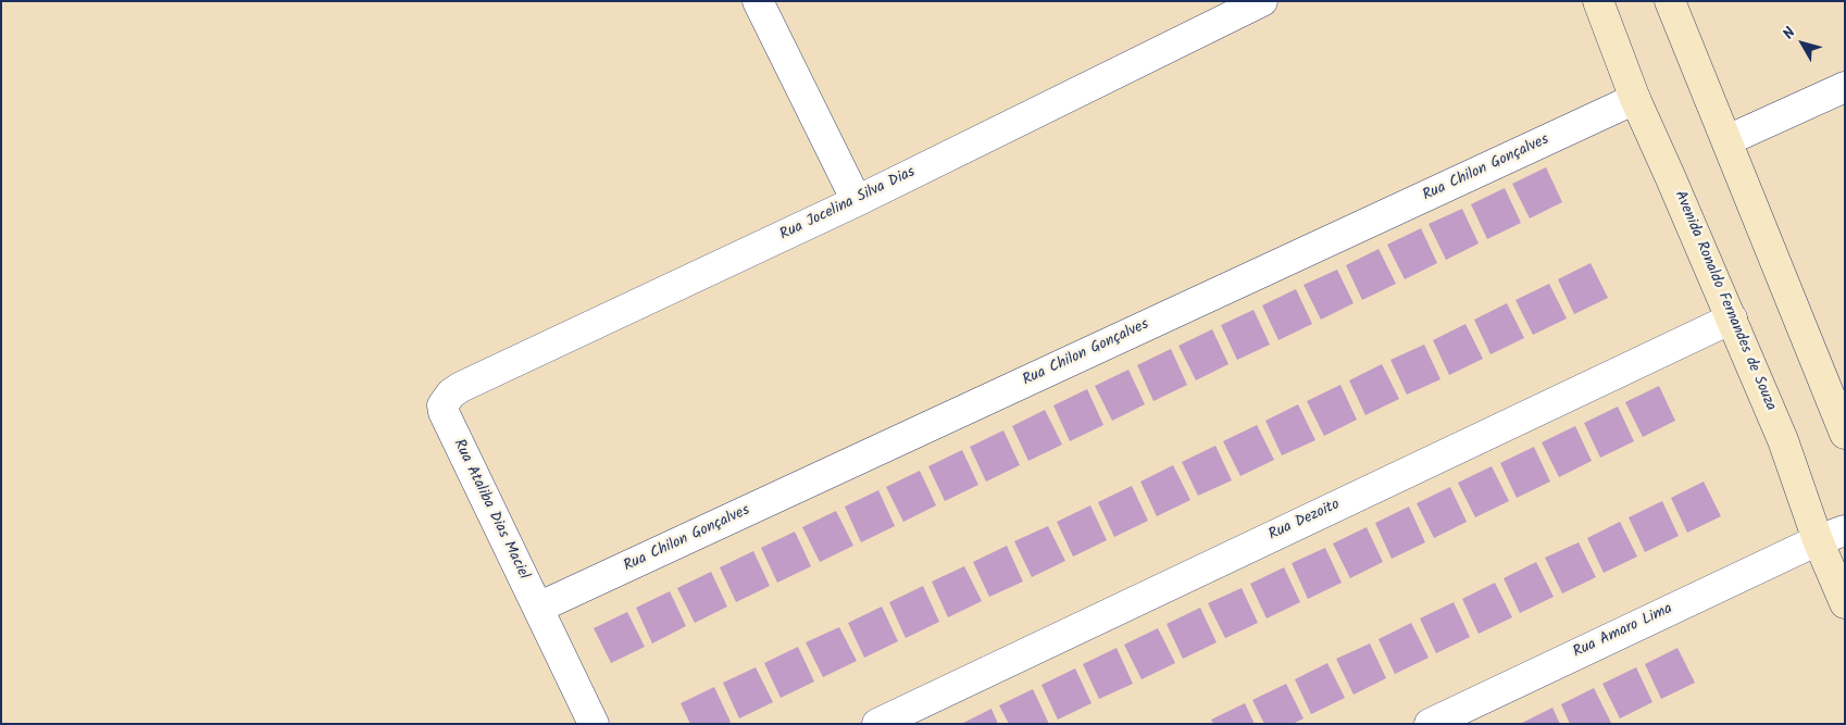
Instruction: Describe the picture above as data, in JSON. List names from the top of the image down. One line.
{"streets":{"street":["Rua Chilon Gonçalves","Rua Jocelina Silva Dias","Avenida Ronaldo Fernandes de Souza","Rua Ataliba Dias Maciel","Rua Dezoito","Rua Amaro Lima"]},"crossings":[["Rua Chilon Gonçalves","Avenida Ronaldo Fernandes de Souza"],["Rua Chilon Gonçalves","Rua Ataliba Dias Maciel"],["Rua Jocelina Silva Dias","Rua Ataliba Dias Maciel"],["Avenida Ronaldo Fernandes de Souza","Rua Dezoito"],["Avenida Ronaldo Fernandes de Souza","Rua Amaro Lima"]],"north":"top left"}
